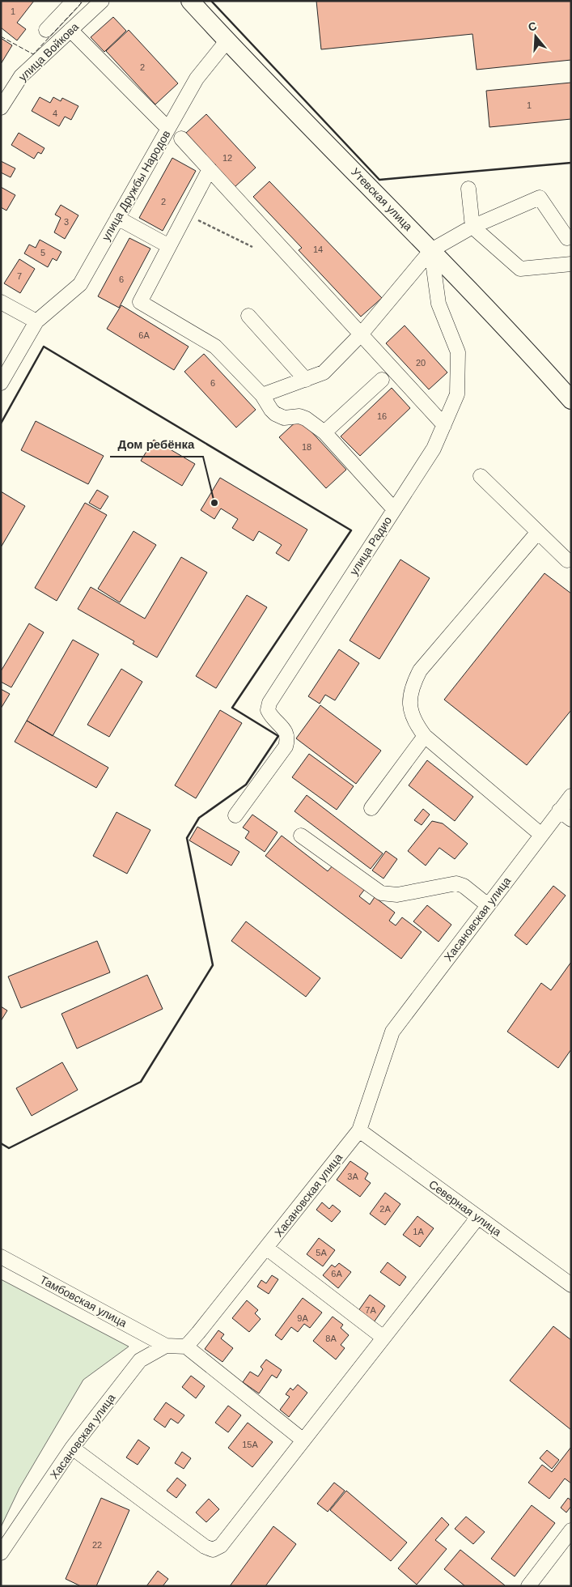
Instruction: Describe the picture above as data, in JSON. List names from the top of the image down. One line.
{"streets":{"main road":["Утевская улица"],"street":["улица Войкова","улица Дружбы Народов","улица Радио","Хасановская улица","Северная улица","Тамбовская улица"]},"crossings":[["улица Дружбы Народов","Утевская улица"],["Утевская улица","улица Радио"],["Хасановская улица","Северная улица"],["Хасановская улица","Тамбовская улица"]],"places":["Дом ребёнка"],"house_numbers":["1","2","1","4","12","2","3","14","5","7","6","6А","20","6","16","18","3А","2А","1А","5А","6А","7А","9А","8А","15А","22"],"north":"top"}
